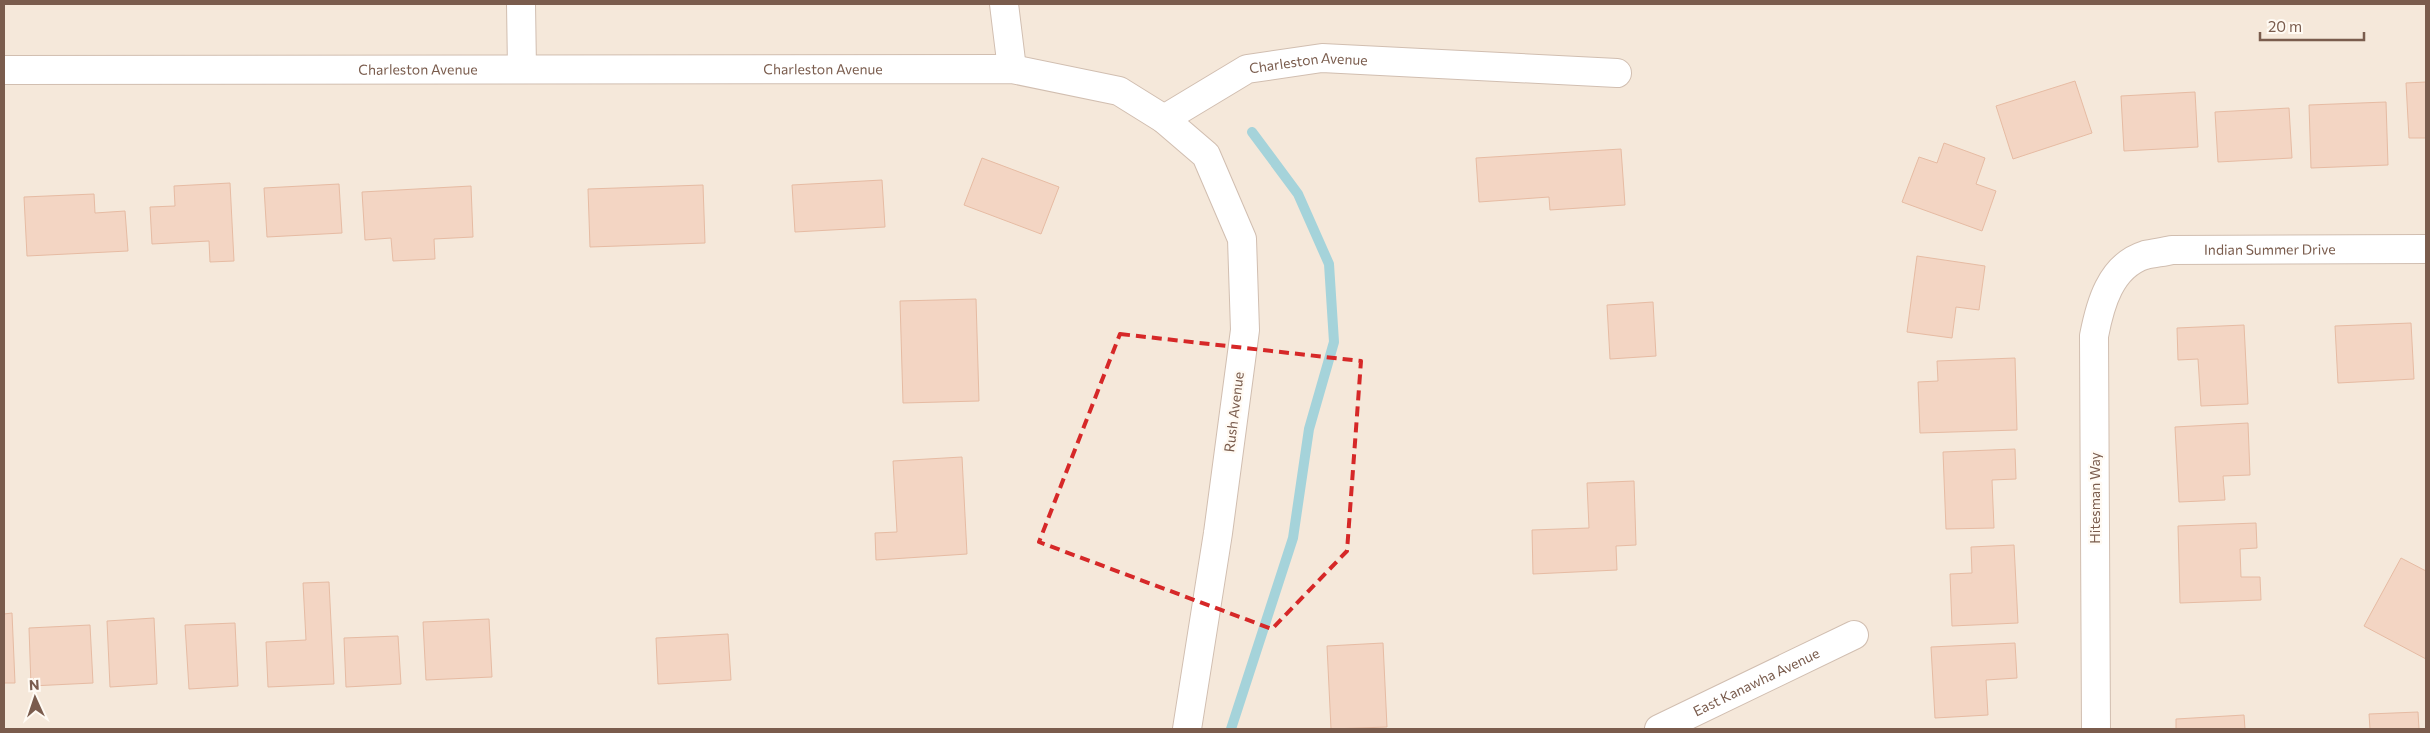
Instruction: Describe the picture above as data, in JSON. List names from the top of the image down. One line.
{"streets":{"street":["Charleston Avenue","Indian Summer Drive","Rush Avenue","Hitesman Way","East Kanawha Avenue"]},"crossings":[["Charleston Avenue","Rush Avenue"],["Indian Summer Drive","Hitesman Way"]],"scale_bar":"20 m","north":"top"}
